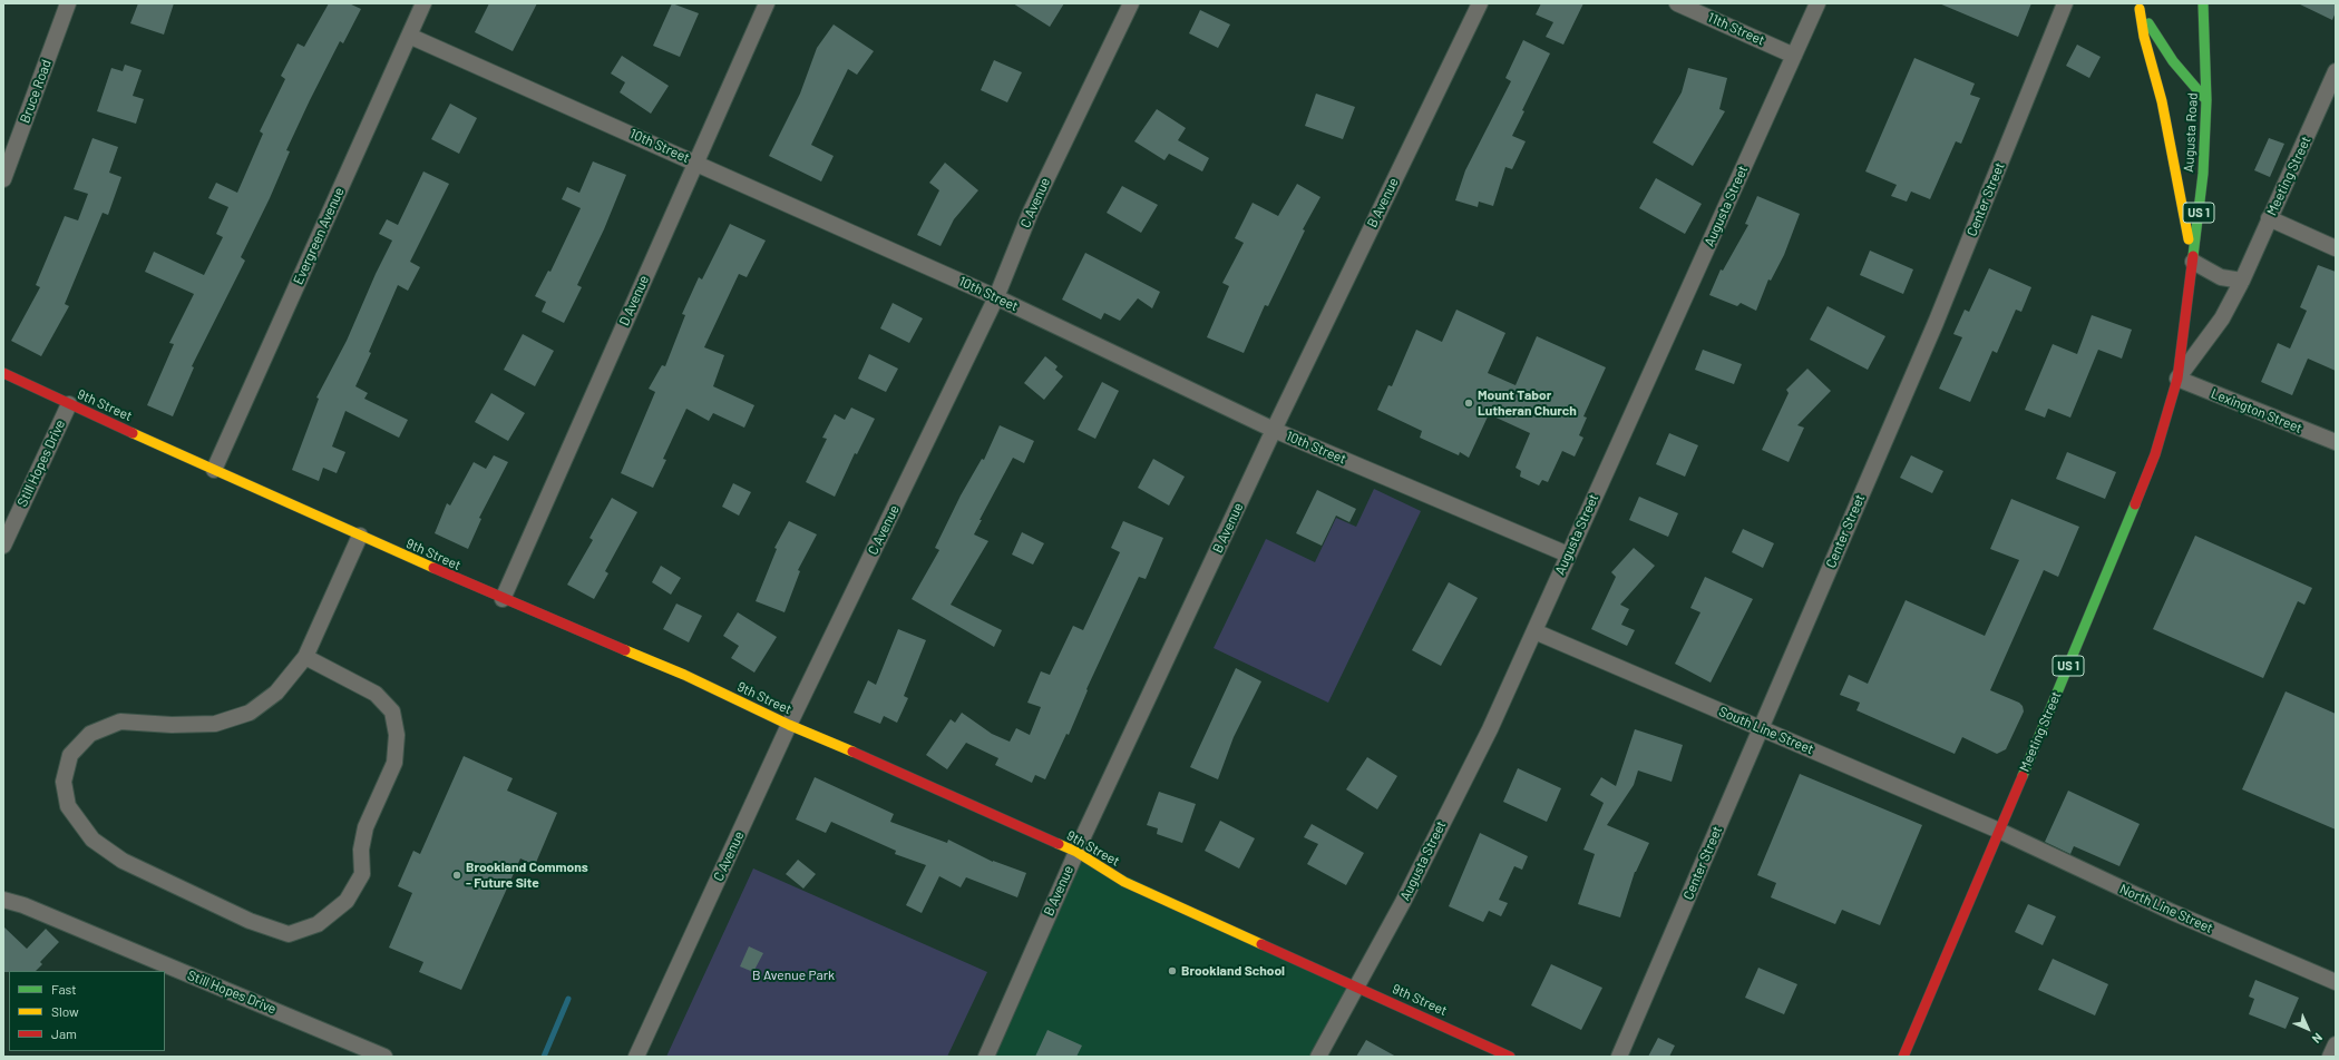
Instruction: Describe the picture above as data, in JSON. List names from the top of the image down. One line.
{"streets":{"main road":["Augusta Road","Meeting Street","US 1","9th Street"],"street":["11th Street","Bruce Road","10th Street","Center Street","C Avenue","B Avenue","Augusta Street","Evergreen Avenue","D Avenue","Lexington Street","Still Hopes Drive","South Line Street","North Line Street"]},"crossings":[["11th Street","Augusta Street"],["Augusta Road","Meeting Street"],["10th Street","C Avenue"],["10th Street","B Avenue"],["10th Street","Augusta Street"],["10th Street","Evergreen Avenue"],["10th Street","D Avenue"],["Meeting Street","Lexington Street"],["Meeting Street","South Line Street"],["Meeting Street","North Line Street"],["Center Street","South Line Street"],["C Avenue","9th Street"],["B Avenue","9th Street"],["Augusta Street","9th Street"],["Augusta Street","South Line Street"],["Evergreen Avenue","9th Street"],["D Avenue","9th Street"],["9th Street","Still Hopes Drive"],["South Line Street","North Line Street"]],"parks":["B Avenue Park"],"places":["Mount Tabor Lutheran Church","Brookland Commons - Future Site","Brookland School"],"legend":["Fast","Slow","Jam"],"north":"bottom right"}
